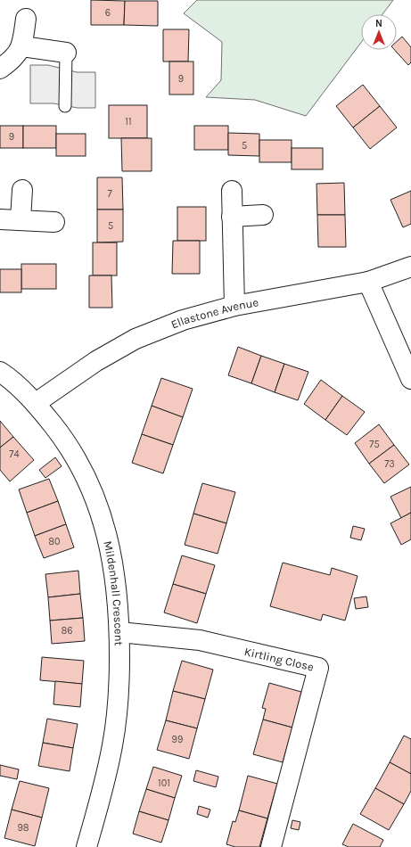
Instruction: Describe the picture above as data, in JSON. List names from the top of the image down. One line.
{"streets":{"street":["Ellastone Avenue","Mildenhall Crescent","Kirtling Close"]},"crossings":[["Ellastone Avenue","Mildenhall Crescent"],["Mildenhall Crescent","Kirtling Close"]],"house_numbers":["6","9","11","9","5","7","5","75","74","73","80","86","99","101","98"],"north":"top"}
